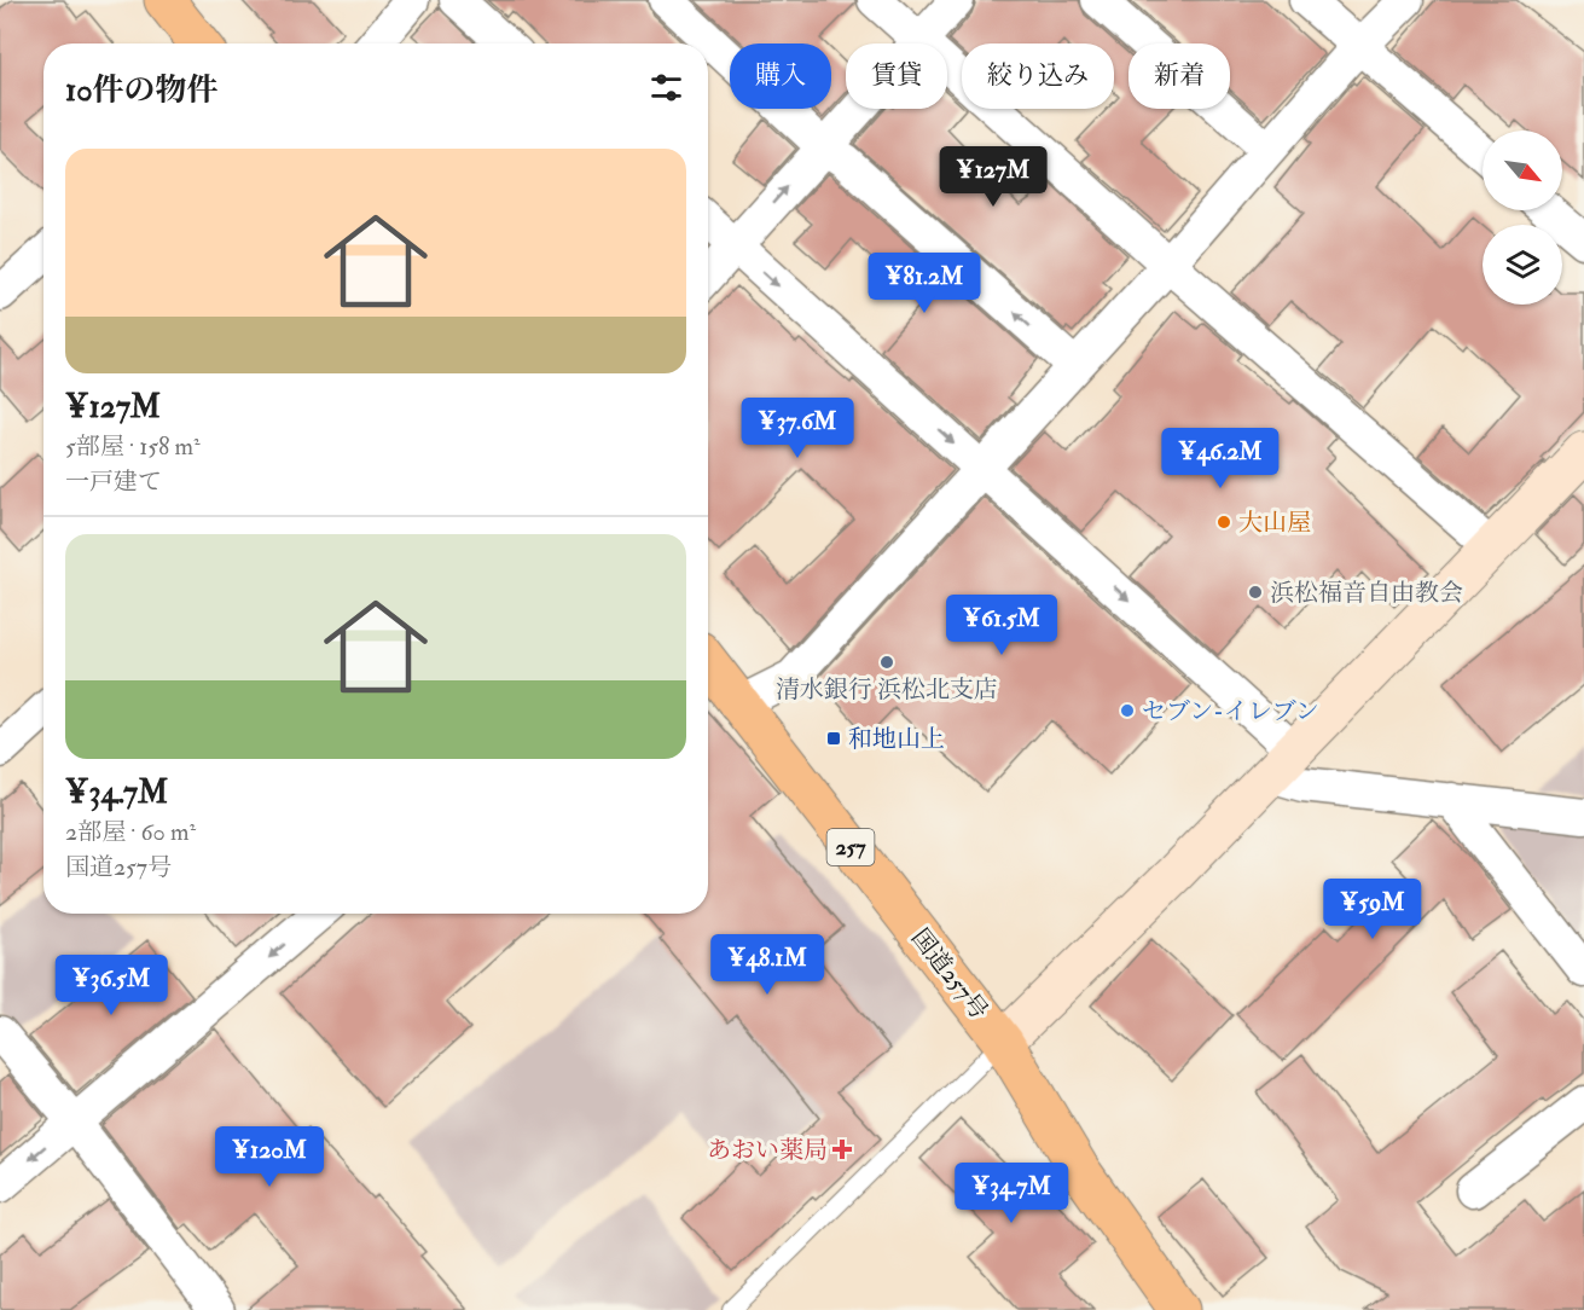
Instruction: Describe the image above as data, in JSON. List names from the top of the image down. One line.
{"streets":{"highway":["257","国道257号"]},"places":{"other":["大山屋","浜松福音自由教会","清水銀行 浜松北支店","セブン-イレブン"],"transit":["和地山上"],"health":["あおい薬局"]},"north":"bottom right","page":{"chip":["購入","賃貸","絞り込み","新着"],"heading":"10件の物件","list":[{"name":"¥127M","note":"5部屋 · 158 m² · 一戸建て"},{"name":"¥34.7M","note":"2部屋 · 60 m² · 国道257号"}],"price":["¥127M","¥81.2M","¥37.6M","¥46.2M","¥61.5M","¥59M","¥48.1M","¥36.5M","¥120M","¥34.7M"]}}
